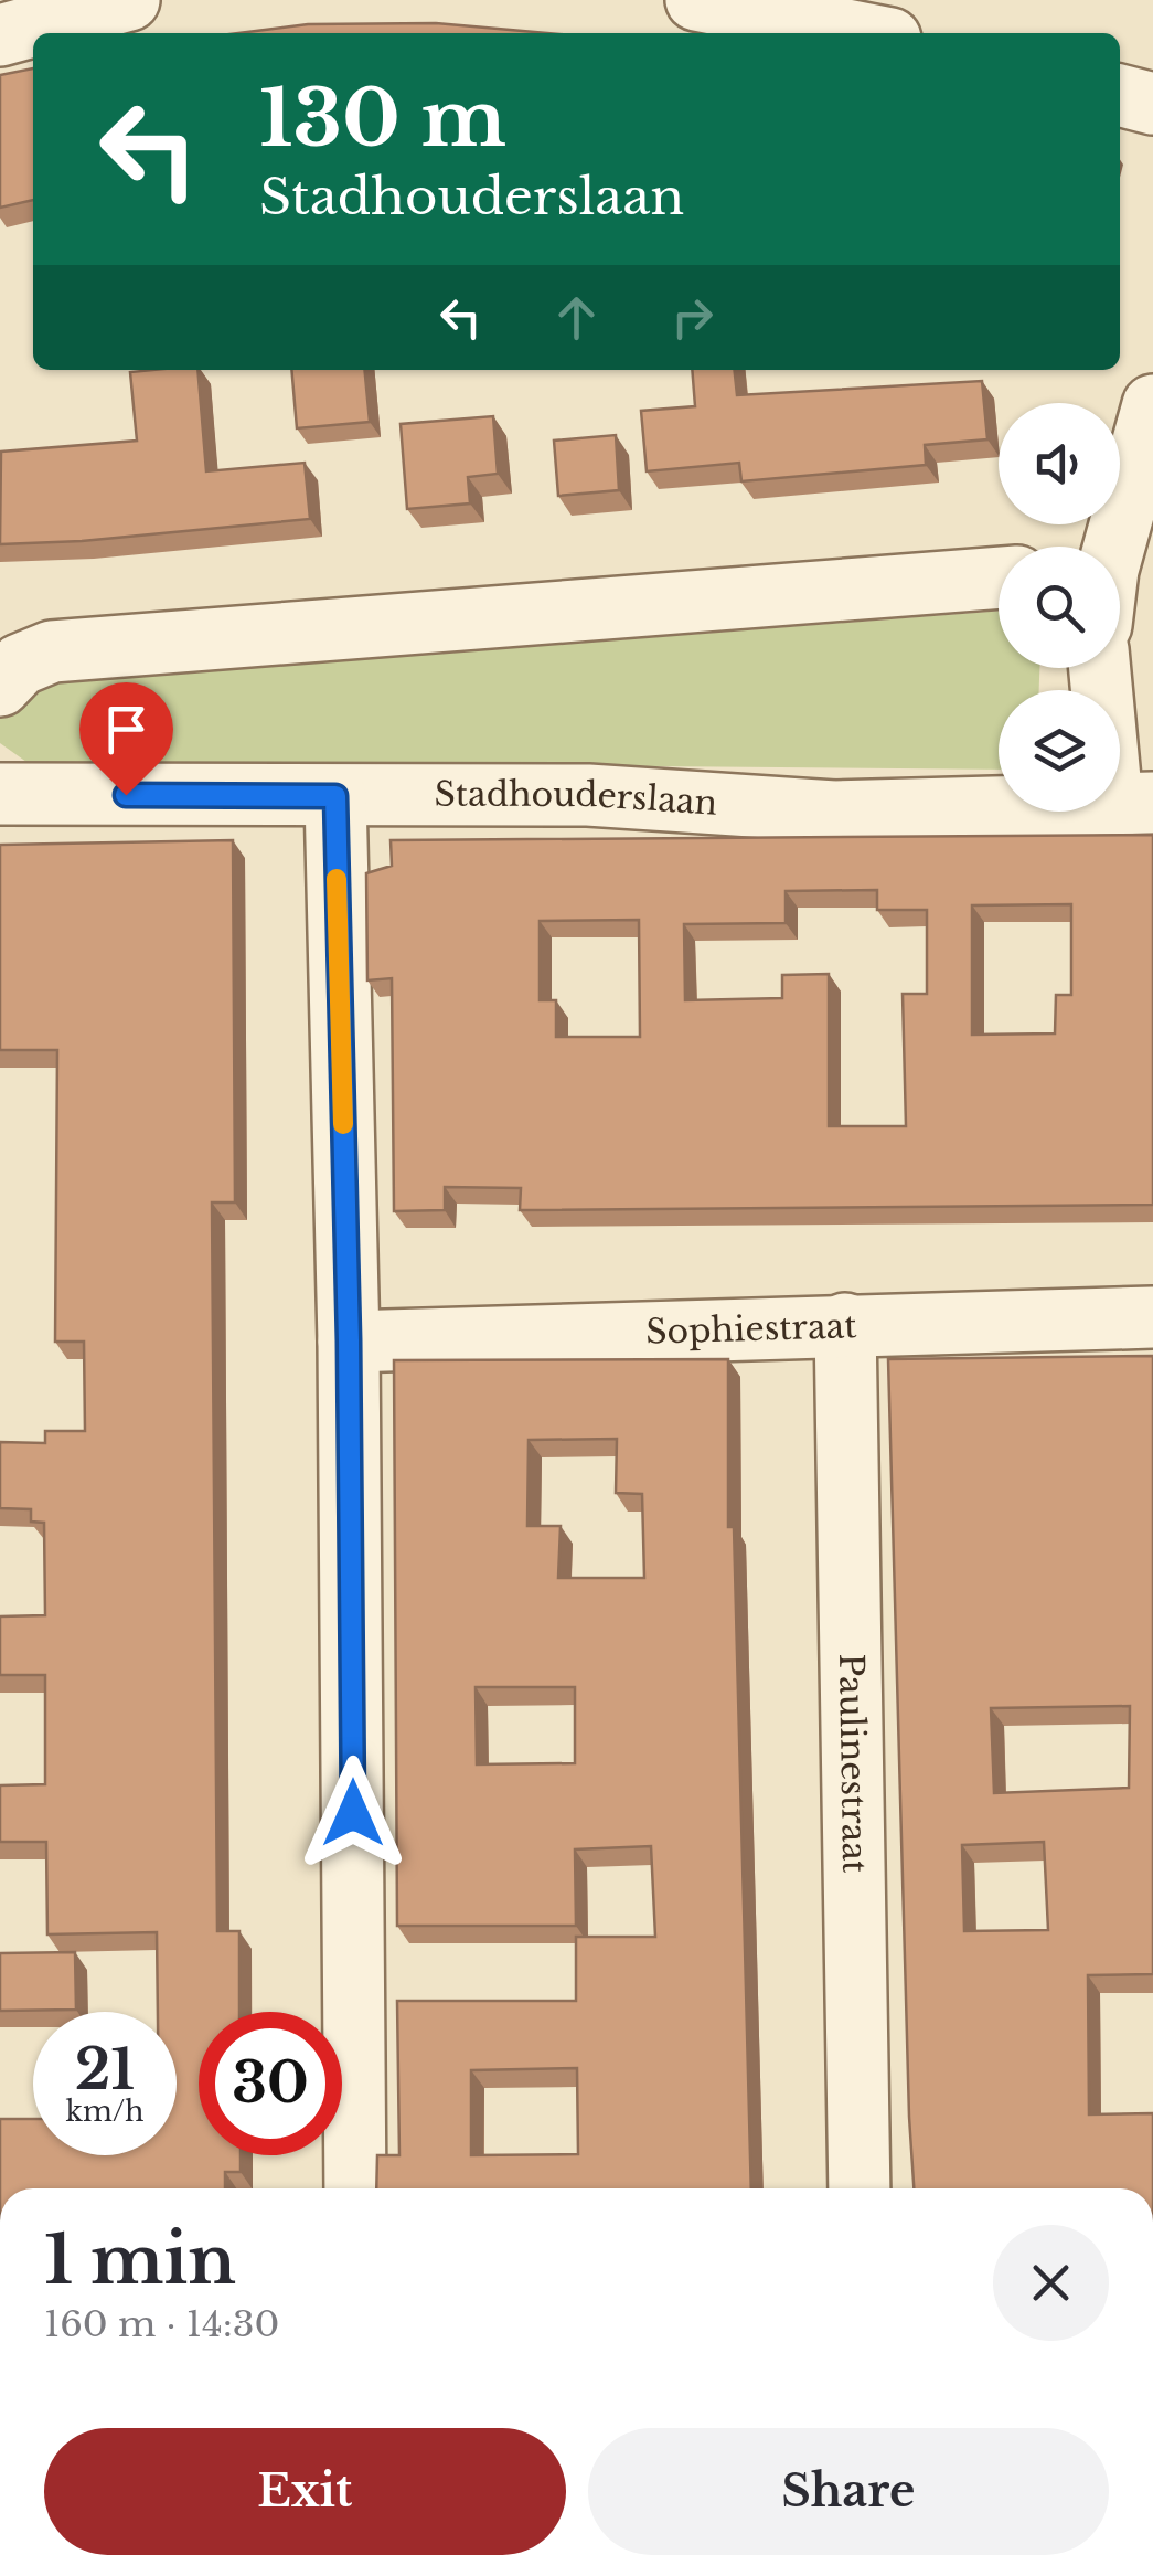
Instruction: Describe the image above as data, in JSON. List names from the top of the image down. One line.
{"streets":{"street":["Stadhouderslaan","Sophiestraat","Paulinestraat"]},"crossings":[["Sophiestraat","Paulinestraat"]],"page":{"turn":["130 m","Stadhouderslaan"],"speed":"21 km/h","limit":"30","heading":["1 min","160 m · 14:30"],"buttons":["Exit","Share"]}}
